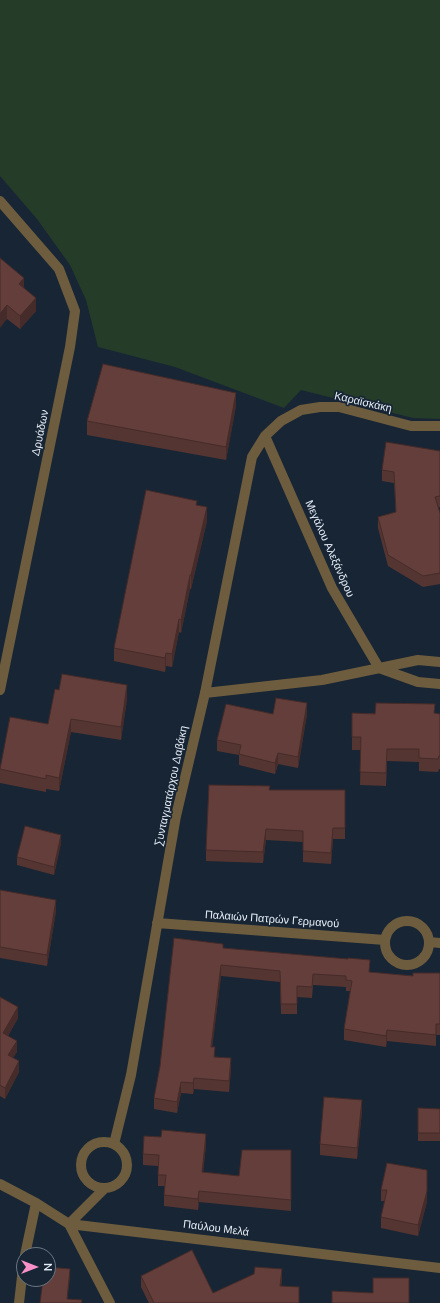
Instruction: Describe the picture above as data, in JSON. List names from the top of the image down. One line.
{"streets":{"street":["Καραϊσκάκη","Δρυάδων","Μεγάλου Αλεξάνδρου","Συνταγματάρχου Δαβάκη","Παλαιών Πατρών Γερμανού","Παύλου Μελά"]},"crossings":[["Καραϊσκάκη","Μεγάλου Αλεξάνδρου"],["Καραϊσκάκη","Συνταγματάρχου Δαβάκη"],["Μεγάλου Αλεξάνδρου","Συνταγματάρχου Δαβάκη"],["Συνταγματάρχου Δαβάκη","Παλαιών Πατρών Γερμανού"]],"north":"right"}
